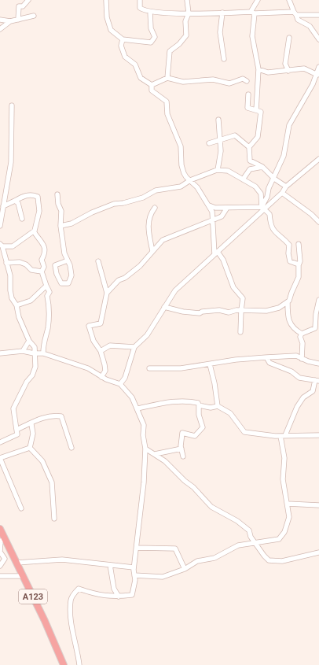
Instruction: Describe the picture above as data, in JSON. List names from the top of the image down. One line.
{"streets":{"highway":["A123"]}}
